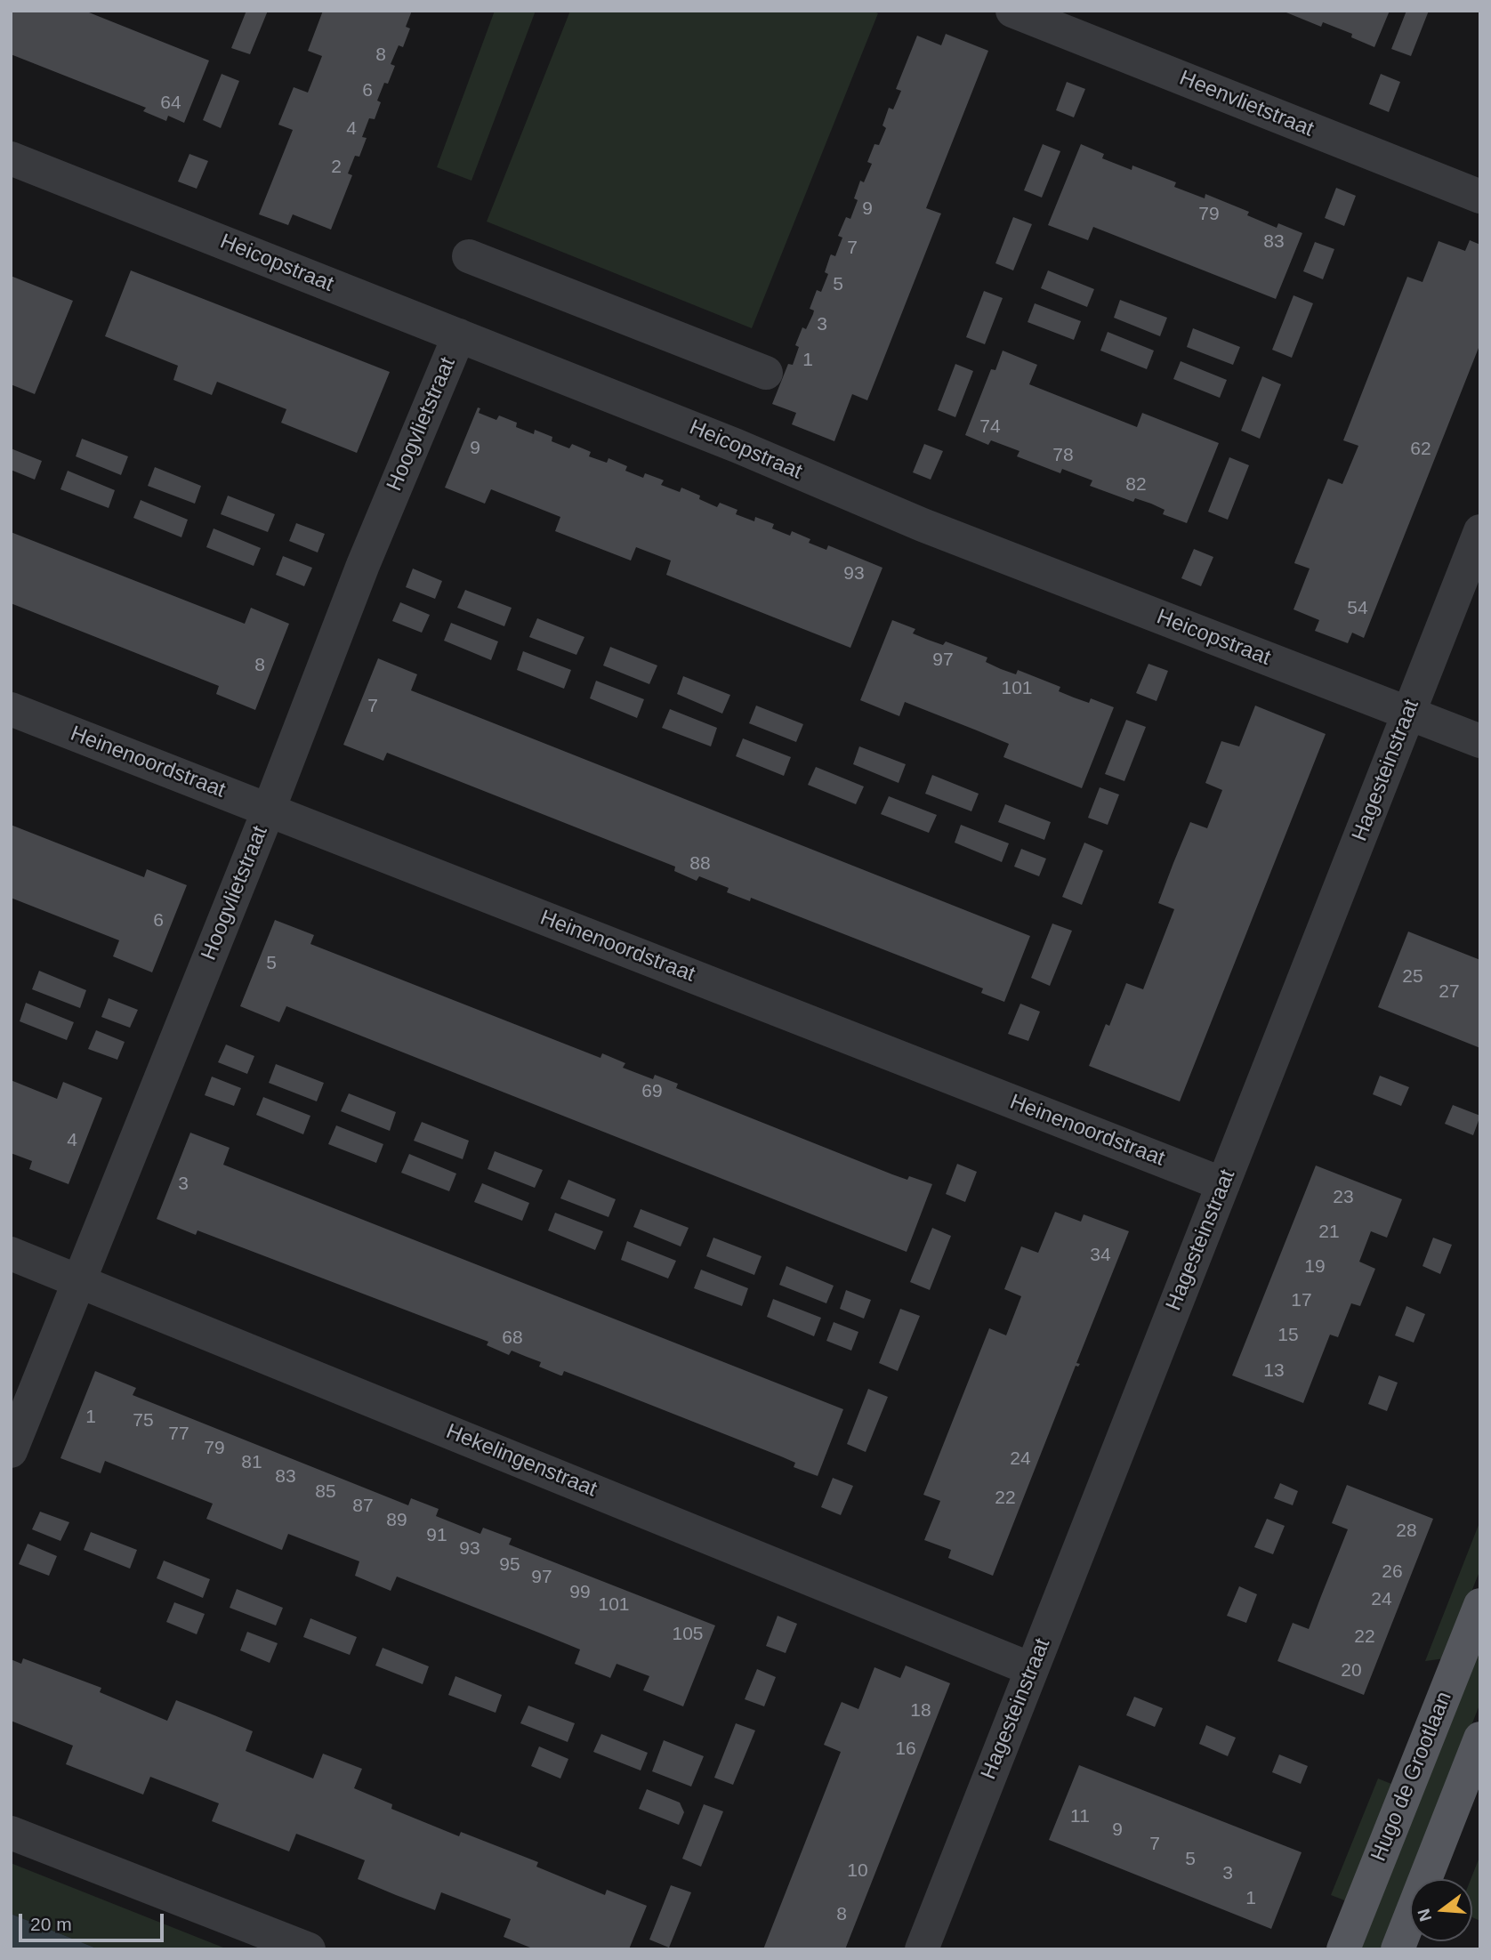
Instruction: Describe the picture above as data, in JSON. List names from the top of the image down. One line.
{"streets":{"main road":["Hugo de Grootlaan"],"street":["Heenvlietstraat","Heicopstraat","Hoogvlietstraat","Heinenoordstraat","Hagesteinstraat","Hekelingenstraat"]},"crossings":[["Heicopstraat","Hoogvlietstraat"],["Heicopstraat","Hagesteinstraat"],["Hoogvlietstraat","Heinenoordstraat"],["Hoogvlietstraat","Hekelingenstraat"],["Heinenoordstraat","Hagesteinstraat"],["Hagesteinstraat","Hekelingenstraat"]],"house_numbers":["8","6","64","4","2","9","79","83","7","5","3","1","74","9","62","78","82","93","54","97","8","101","7","88","6","5","25","27","69","4","3","23","21","34","19","17","15","68","13","1","75","77","79","24","81","83","85","22","87","89","28","91","93","95","26","97","99","24","101","105","22","20","18","16","11","9","7","5","10","3","1","8"],"scale_bar":"20 m","north":"left"}
